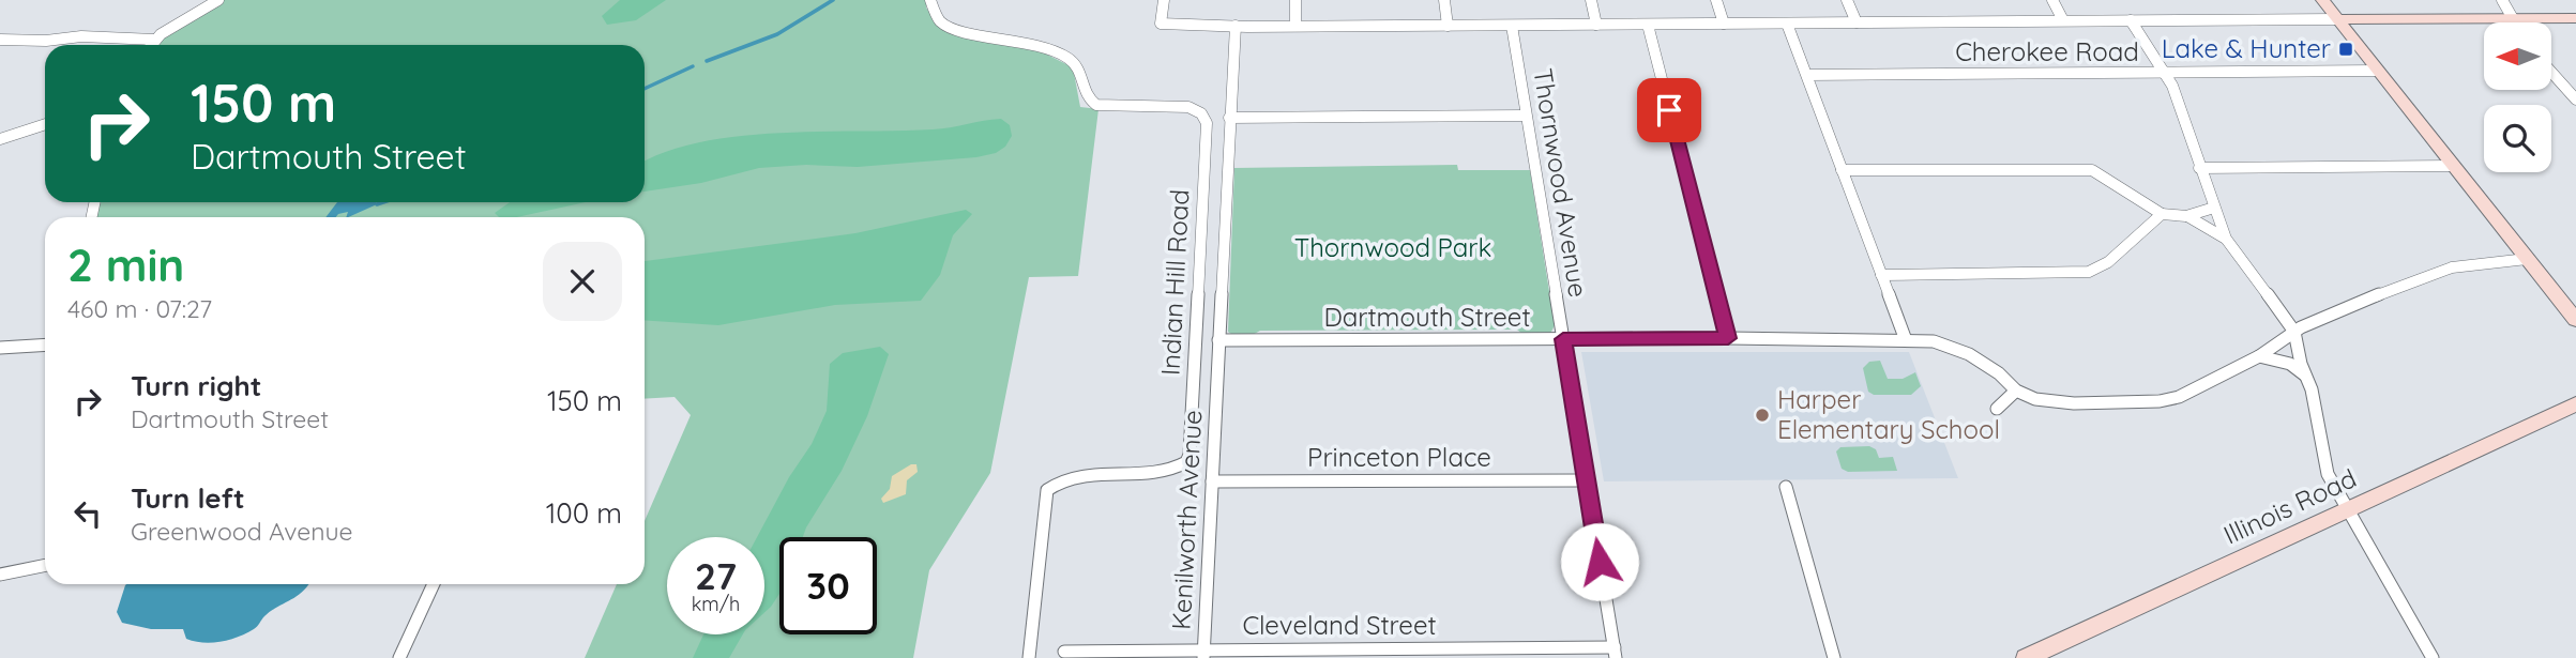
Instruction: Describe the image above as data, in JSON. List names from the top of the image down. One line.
{"streets":{"main road":["Illinois Road"],"street":["Cherokee Road","Thornwood Avenue","Indian Hill Road","Dartmouth Street","Princeton Place","Kenilworth Avenue","Cleveland Street"]},"crossings":[["Thornwood Avenue","Dartmouth Street"],["Thornwood Avenue","Princeton Place"],["Thornwood Avenue","Cleveland Street"],["Dartmouth Street","Kenilworth Avenue"],["Princeton Place","Kenilworth Avenue"],["Kenilworth Avenue","Cleveland Street"]],"parks":["Thornwood Park"],"places":{"transit":["Lake & Hunter"],"other":["Harper Elementary School"]},"north":"left","page":{"turn":["150 m","Dartmouth Street"],"heading":["2 min","460 m · 07:27"],"list":[{"name":"Turn right","note":"Dartmouth Street","value":"150 m"},{"name":"Turn left","note":"Greenwood Avenue","value":"100 m"}],"speed":"27 km/h","limit":"30"}}
